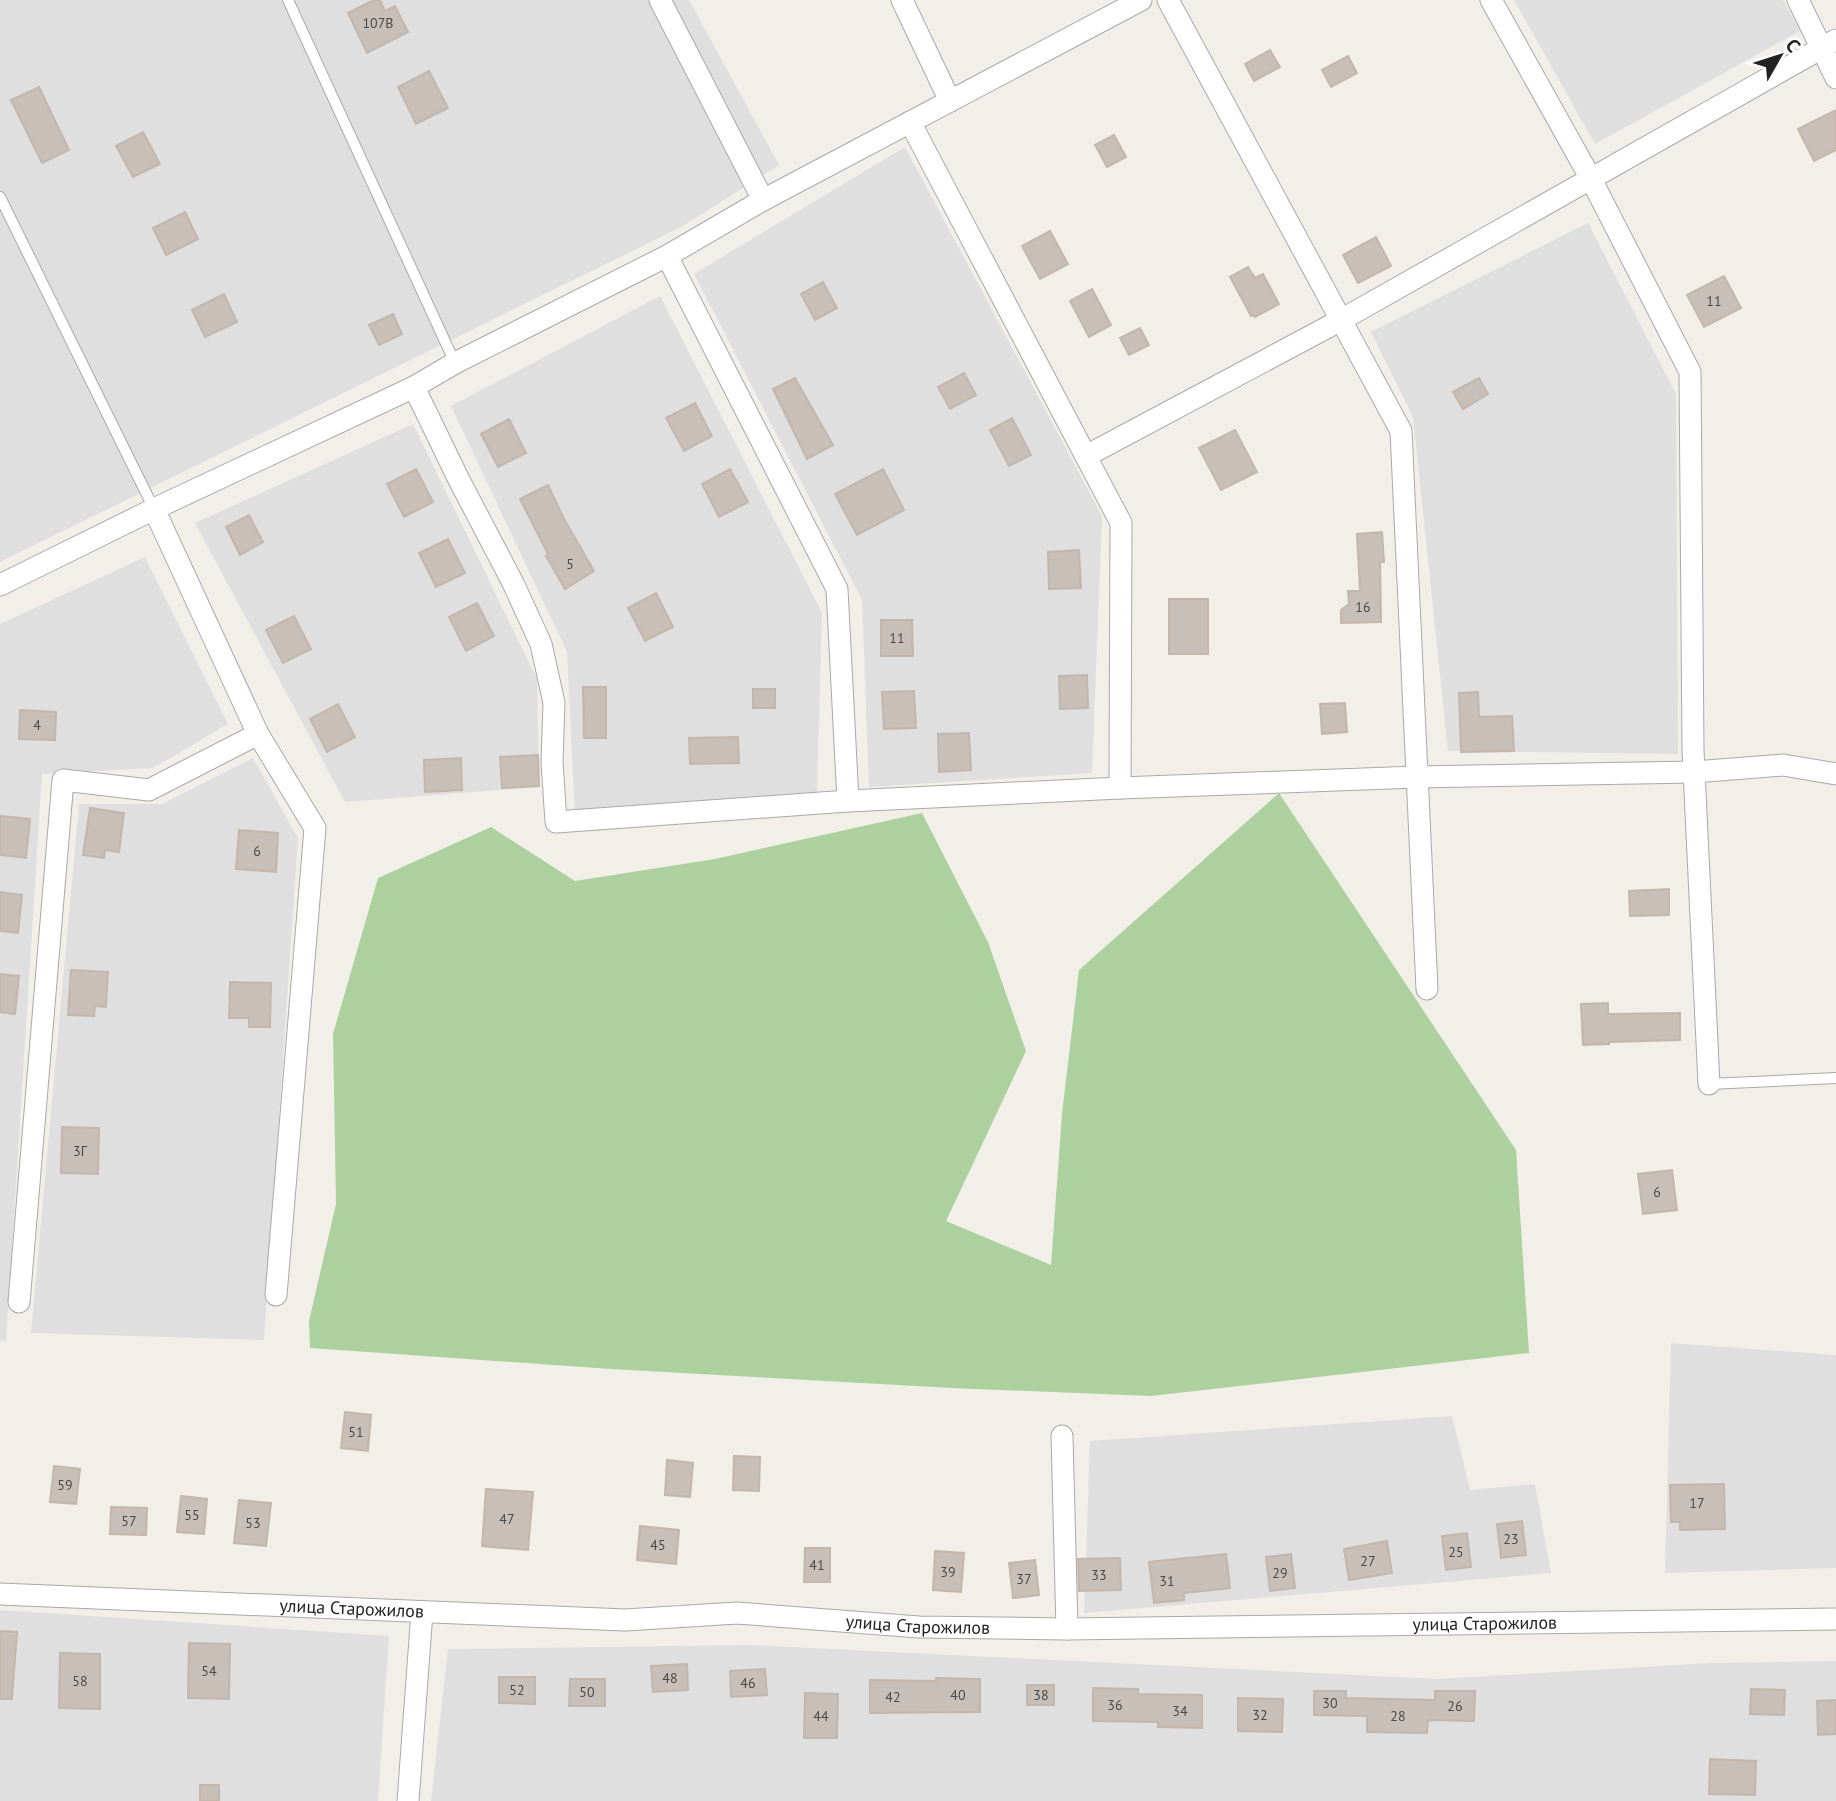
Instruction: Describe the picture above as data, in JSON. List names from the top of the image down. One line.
{"streets":{"street":["улица Старожилов"]},"house_numbers":["107В","11","5","16","11","4","6","3Г","6","51","59","17","55","47","57","53","23","45","25","27","41","39","29","33","37","31","54","48","58","46","52","50","40","38","42","30","36","26","34","32","44","28"],"north":"top right"}
